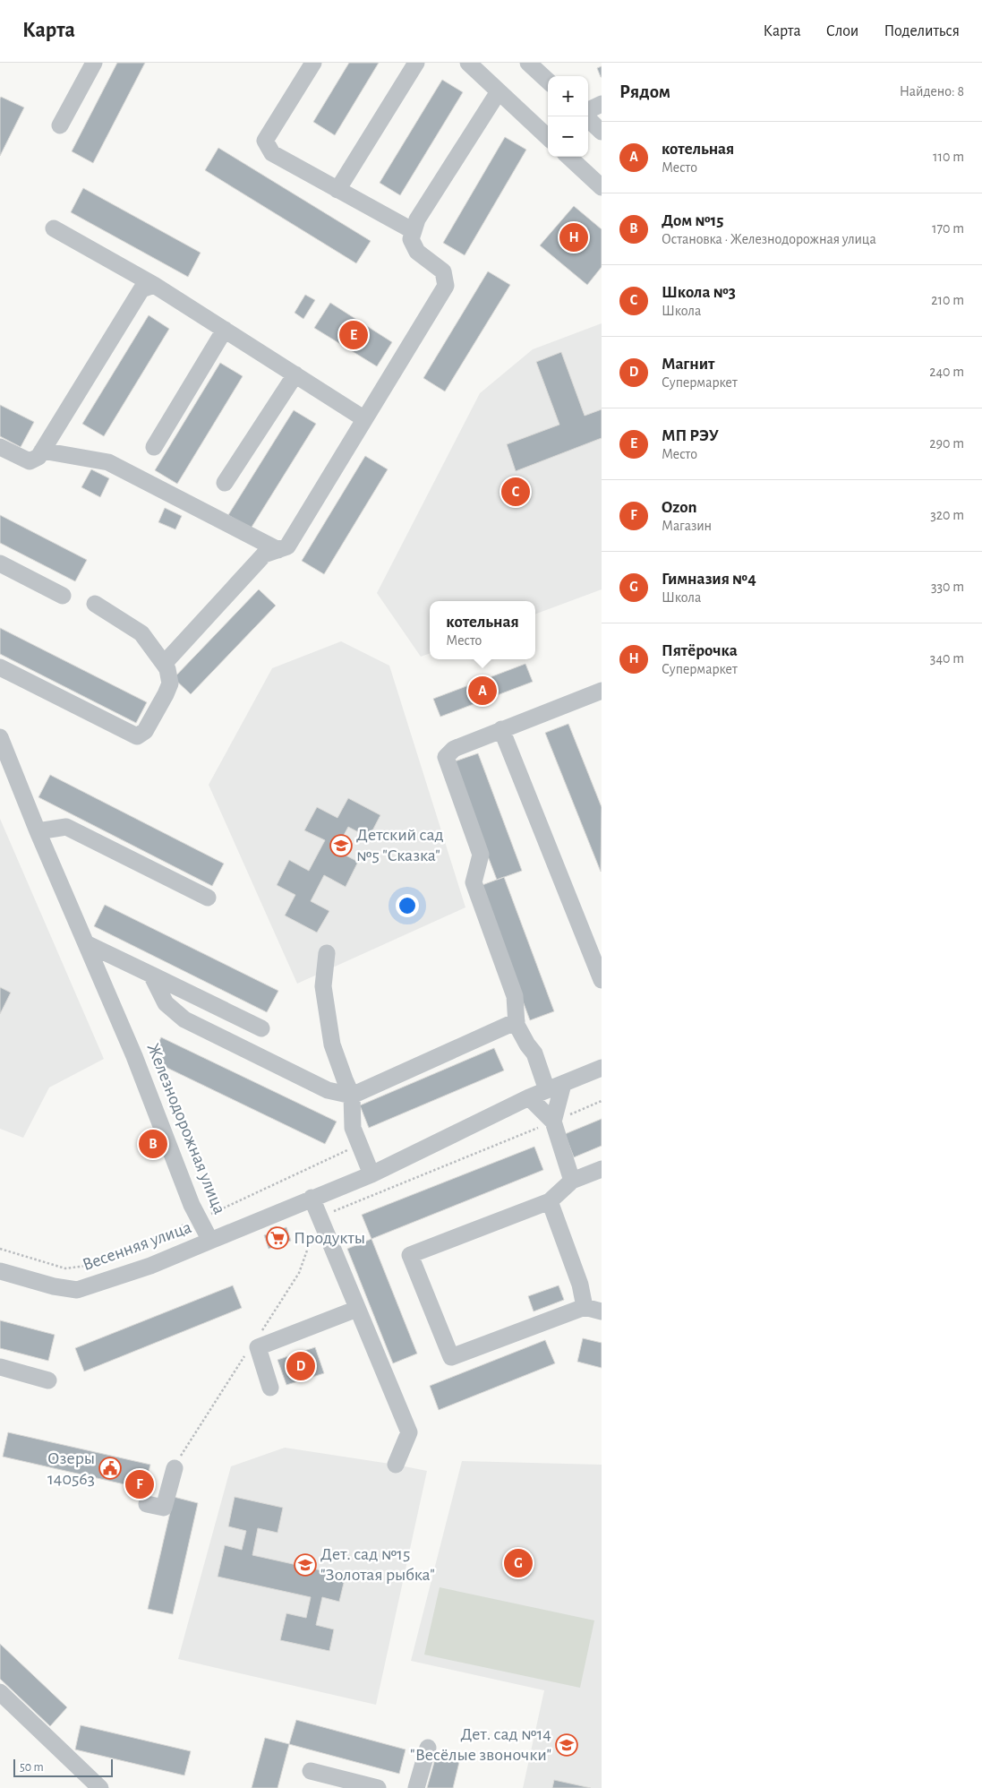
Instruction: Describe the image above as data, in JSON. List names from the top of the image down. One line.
{"streets":{"street":["Железнодорожная улица","Весенняя улица"]},"crossings":[["Железнодорожная улица","Весенняя улица"]],"places":{"school or university":["Детский сад №5 \"Сказка\"","Дет. сад №15 \"Золотая рыбка\"","Дет. сад №14 \"Весёлые звоночки\""],"supermarket":["Продукты"],"public building":["Озеры 140563"]},"scale_bar":"50 m","page":{"header":"Карта","nav":["Карта","Слои","Поделиться"],"heading":["Рядом","Найдено: 8"],"map_buttons":["+","−"],"list":[{"mark":"A","name":"котельная","note":"Место","value":"110 m"},{"mark":"B","name":"Дом №15","note":"Остановка · Железнодорожная улица","value":"170 m"},{"mark":"C","name":"Школа №3","note":"Школа","value":"210 m"},{"mark":"D","name":"Магнит","note":"Супермаркет","value":"240 m"},{"mark":"E","name":"МП РЭУ","note":"Место","value":"290 m"},{"mark":"F","name":"Ozon","note":"Магазин","value":"320 m"},{"mark":"G","name":"Гимназия №4","note":"Школа","value":"330 m"},{"mark":"H","name":"Пятёрочка","note":"Супермаркет","value":"340 m"}],"pins":["H","E","C","A","B","D","F","G"],"popup":["котельная","Место"],"scale":"50 m"}}
